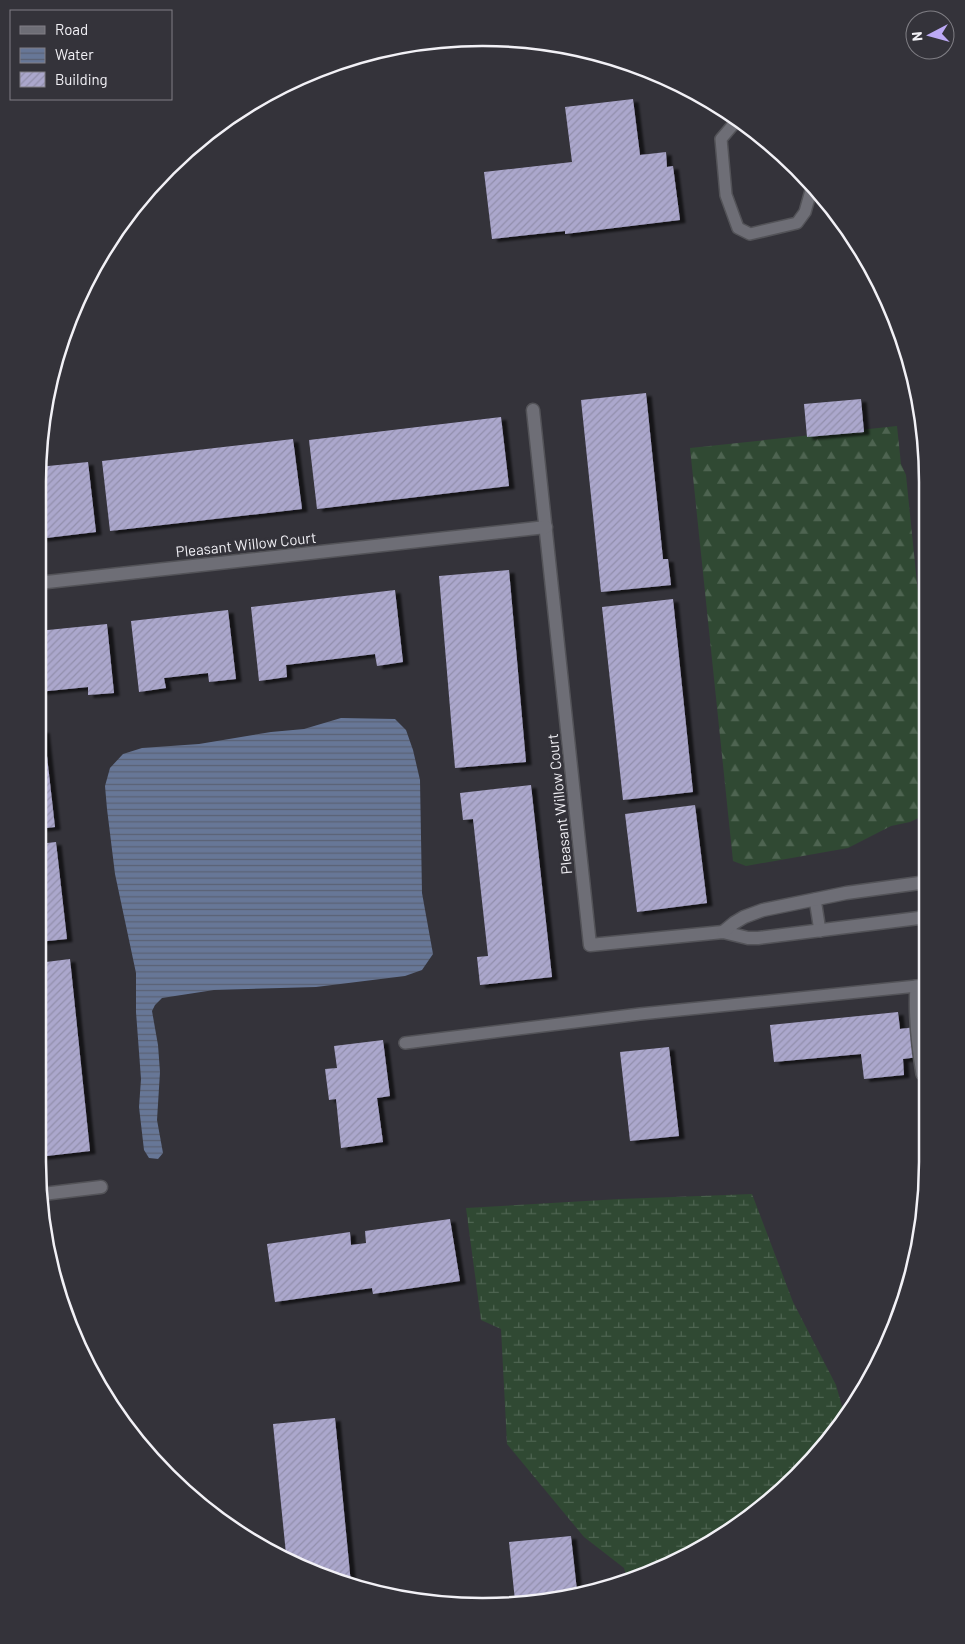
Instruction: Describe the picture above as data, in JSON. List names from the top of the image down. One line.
{"streets":{"street":["Pleasant Willow Court"]},"legend":["Road","Water","Building"],"north":"left"}
